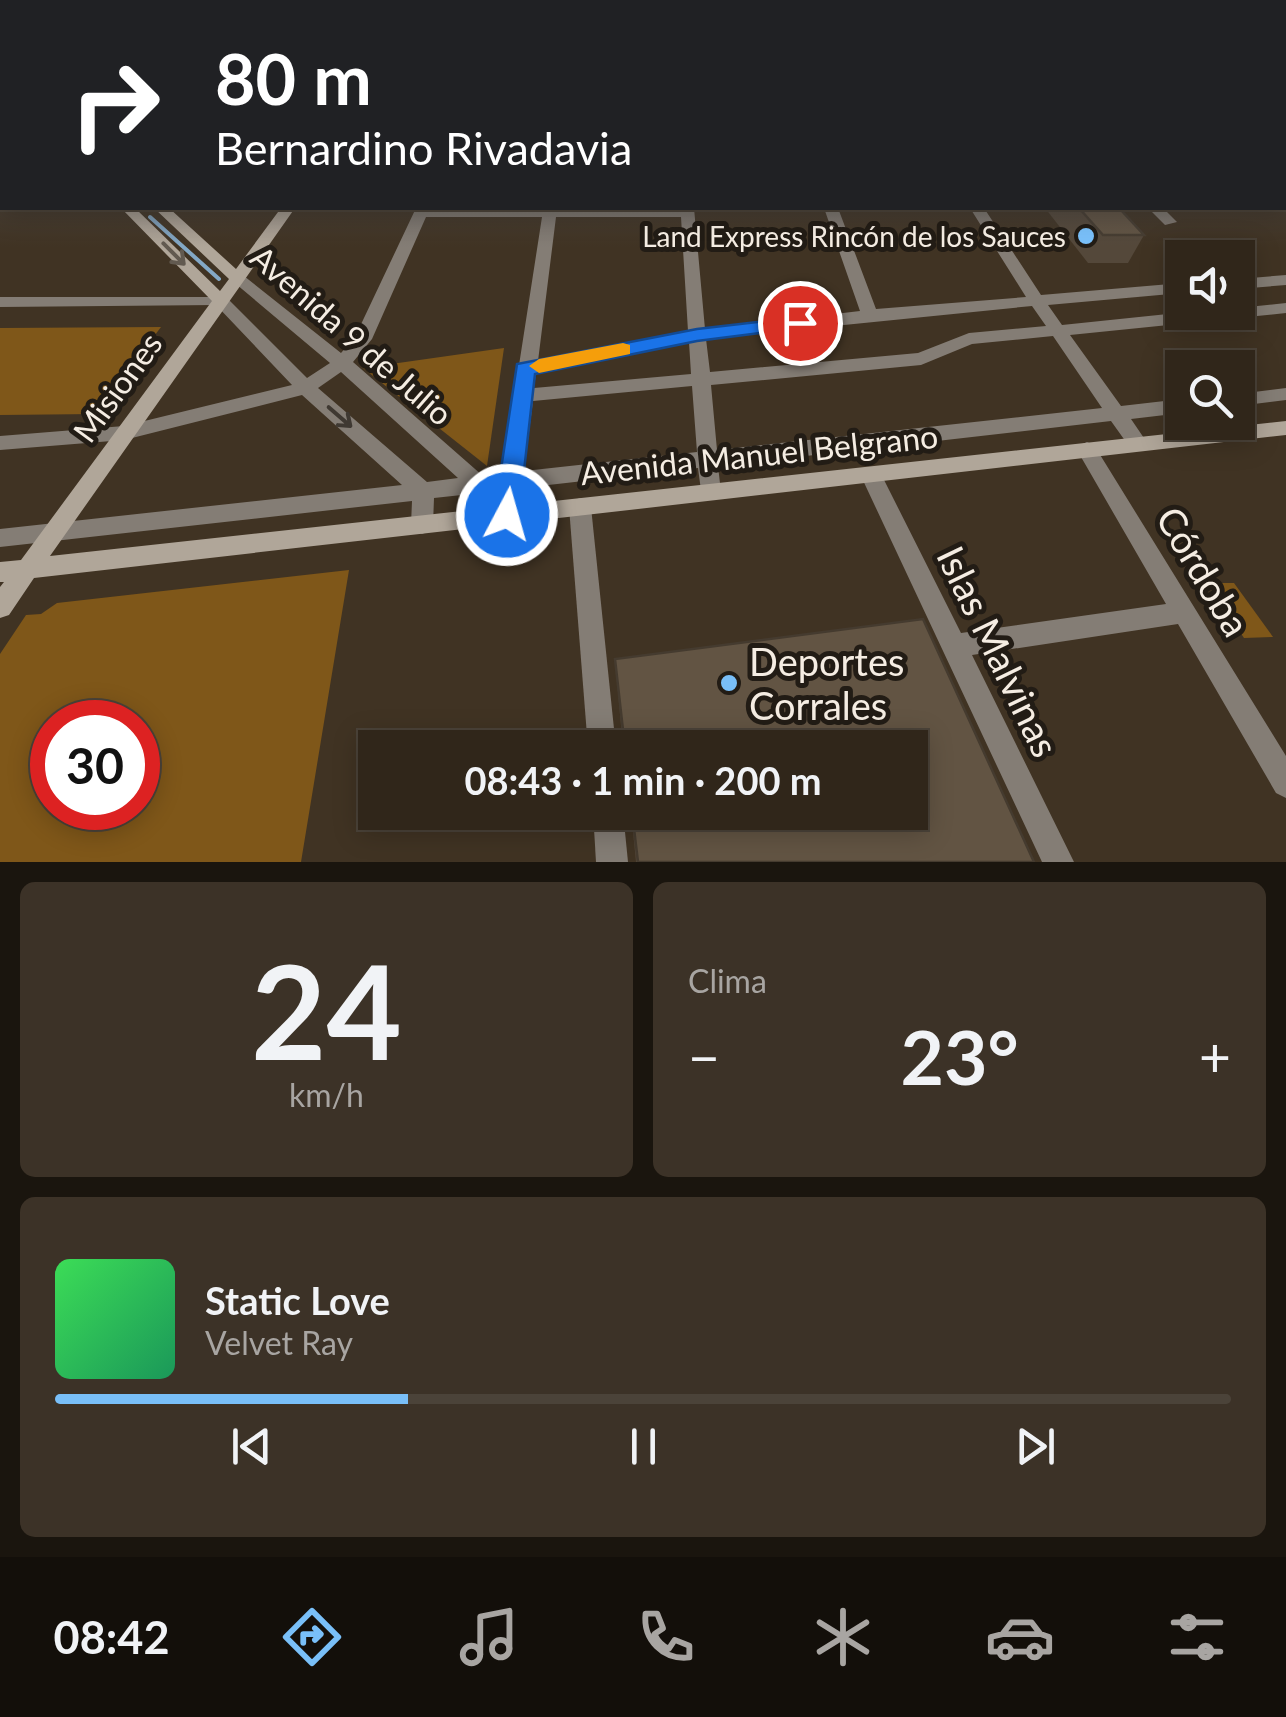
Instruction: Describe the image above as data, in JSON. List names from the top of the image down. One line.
{"streets":{"street":["Avenida 9 de Julio","Misiones","Avenida Manuel Belgrano","Córdoba","Islas Malvinas"]},"crossings":[["Avenida 9 de Julio","Misiones"],["Avenida 9 de Julio","Avenida Manuel Belgrano"],["Misiones","Avenida Manuel Belgrano"],["Avenida Manuel Belgrano","Córdoba"],["Avenida Manuel Belgrano","Islas Malvinas"]],"places":["Land Express Rincón de los Sauces","Deportes Corrales"],"page":{"turn":["80 m","Bernardino Rivadavia"],"limit":"30","trip":"08:43 · 1 min · 200 m","tile":[["24","km/h"],"Clima"],"heat":["−","23°","+"],"song":["Static Love","Velvet Ray"],"tabs":"08:42"}}
